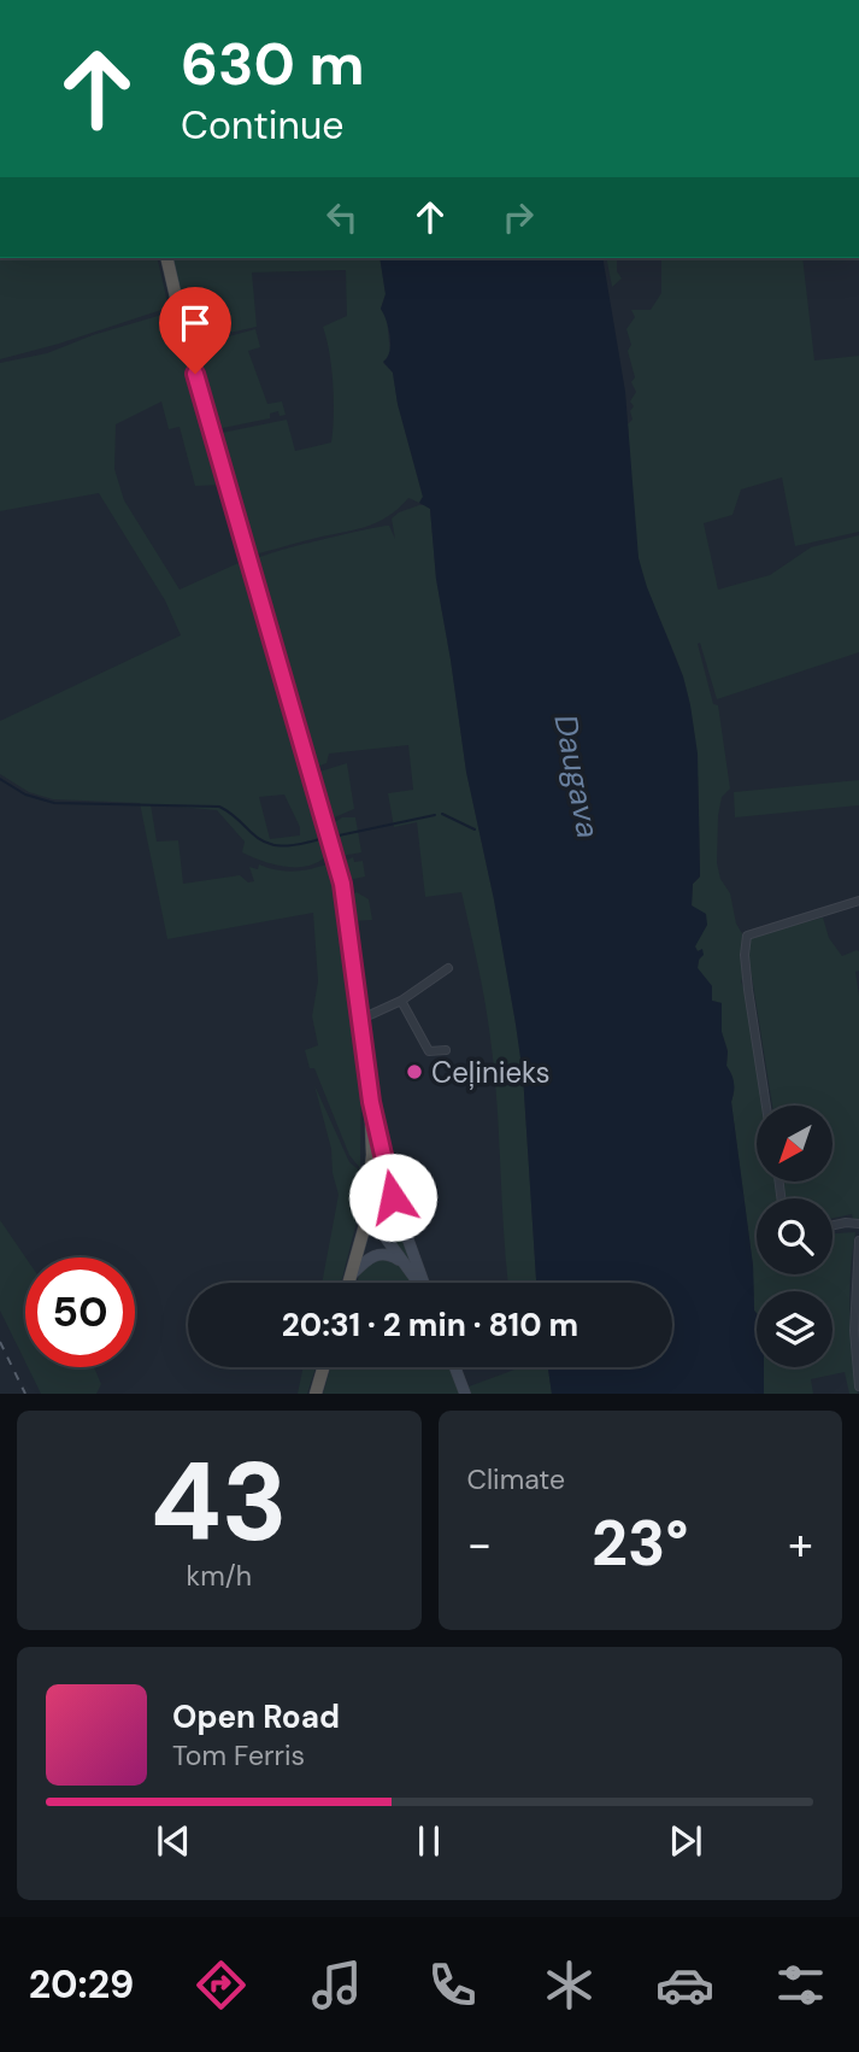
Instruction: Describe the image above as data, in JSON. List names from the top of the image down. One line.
{"water":["Daugava"],"places":["Ceļinieks"],"north":"bottom left","page":{"turn":["630 m","Continue"],"limit":"50","trip":"20:31 · 2 min · 810 m","tile":[["43","km/h"],"Climate"],"heat":["−","23°","+"],"song":["Open Road","Tom Ferris"],"tabs":"20:29"}}
